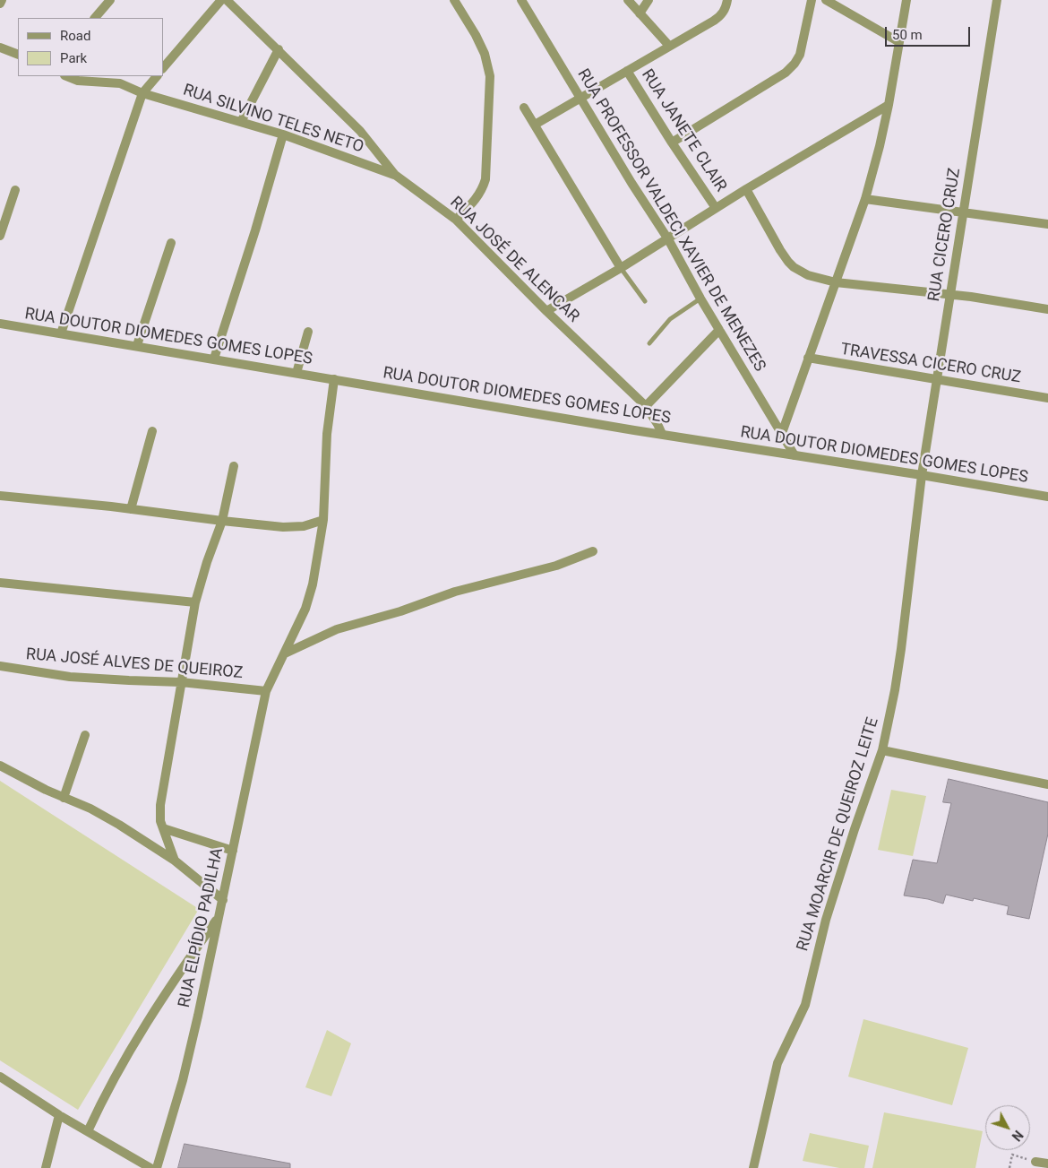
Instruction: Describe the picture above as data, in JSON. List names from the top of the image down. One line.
{"streets":{"street":["RUA SILVINO TELES NETO","RUA JANETE CLAIR","RUA PROFESSOR VALDECI XAVIER DE MENEZES","RUA CICERO CRUZ","RUA JOSÉ DE ALENCAR","RUA DOUTOR DIOMEDES GOMES LOPES","TRAVESSA CICERO CRUZ","RUA JOSÉ ALVES DE QUEIROZ","RUA MOARCIR DE QUEIROZ LEITE","RUA ELPÍDIO PADILHA"]},"crossings":[["RUA SILVINO TELES NETO","RUA JOSÉ DE ALENCAR"],["RUA PROFESSOR VALDECI XAVIER DE MENEZES","RUA DOUTOR DIOMEDES GOMES LOPES"],["RUA CICERO CRUZ","RUA DOUTOR DIOMEDES GOMES LOPES"],["RUA CICERO CRUZ","TRAVESSA CICERO CRUZ"],["RUA CICERO CRUZ","RUA MOARCIR DE QUEIROZ LEITE"],["RUA JOSÉ DE ALENCAR","RUA DOUTOR DIOMEDES GOMES LOPES"],["RUA DOUTOR DIOMEDES GOMES LOPES","RUA MOARCIR DE QUEIROZ LEITE"],["RUA DOUTOR DIOMEDES GOMES LOPES","RUA ELPÍDIO PADILHA"],["RUA JOSÉ ALVES DE QUEIROZ","RUA ELPÍDIO PADILHA"]],"legend":["Road","Park"],"scale_bar":"50 m","north":"bottom right"}
